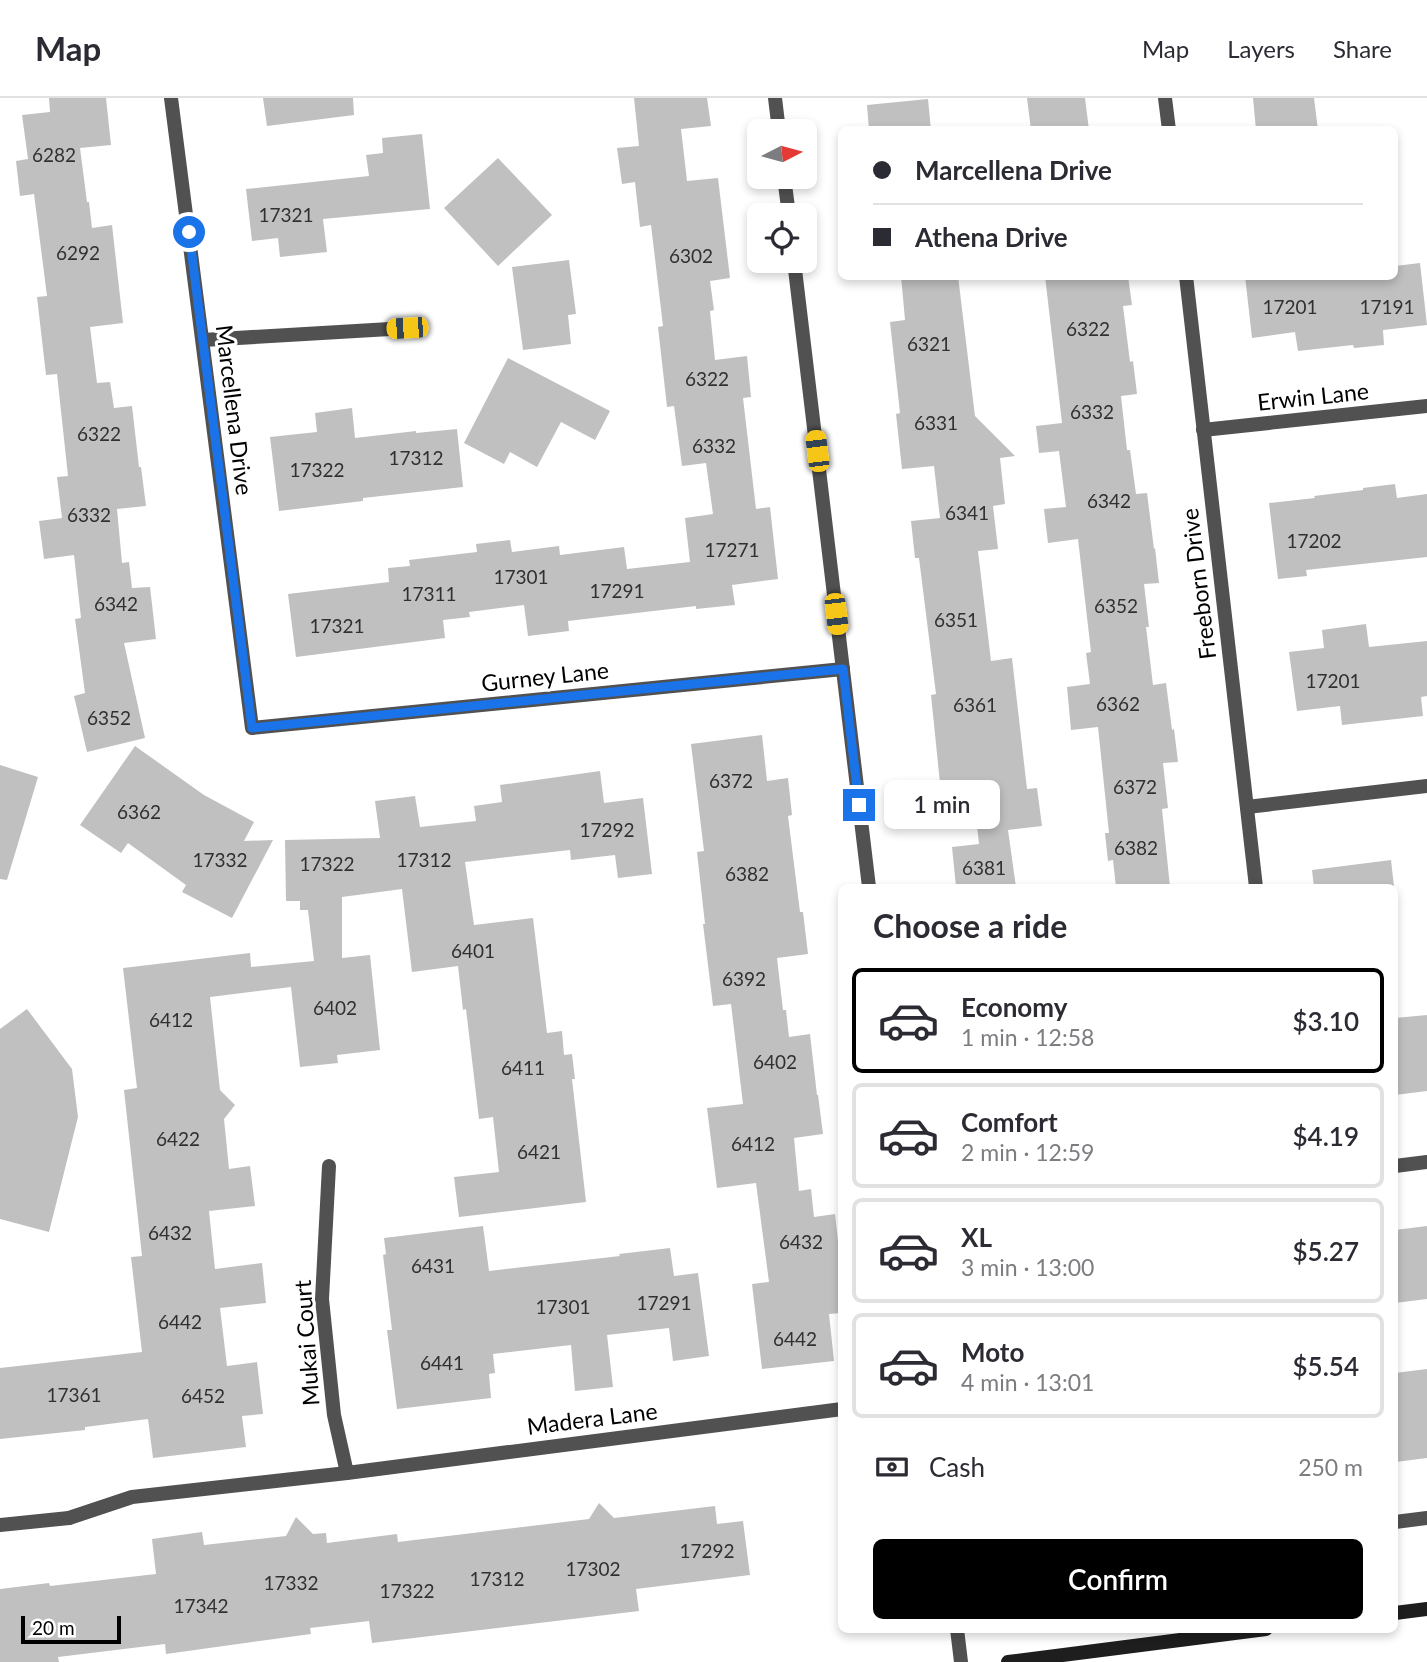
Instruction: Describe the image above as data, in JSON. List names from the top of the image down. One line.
{"streets":{"street":["Erwin Lane","Marcellena Drive","Freeborn Drive","Gurney Lane","Mukai Court","Madera Lane"]},"crossings":[["Erwin Lane","Freeborn Drive"],["Marcellena Drive","Gurney Lane"],["Mukai Court","Madera Lane"]],"house_numbers":["6282","17321","6292","6302","17201","17191","6322","6321","6322","6332","6331","6322","6332","17312","17322","6342","6341","6332","17202","17271","17301","17291","17311","6342","6352","6351","17321","17201","6362","6361","6352","6372","6372","6362","17292","6382","17332","17312","17322","6381","6382","6401","6392","6402","6412","6402","6411","6422","6412","6421","6432","6432","6431","17291","17301","6442","6442","6441","17361","6452","17292","17302","17312","17332","17322","17342"],"scale_bar":"20 m","north":"right","page":{"header":"Map","nav":["Map","Layers","Share"],"banner":["Marcellena Drive","Athena Drive"],"bubble":"1 min","heading":"Choose a ride","list":[{"name":"Economy","note":"1 min · 12:58","value":"$3.10"},{"name":"Comfort","note":"2 min · 12:59","value":"$4.19"},{"name":"XL","note":"3 min · 13:00","value":"$5.27"},{"name":"Moto","note":"4 min · 13:01","value":"$5.54"}],"pay":["Cash","250 m"],"buttons":"Confirm","scale":"20 m"}}
